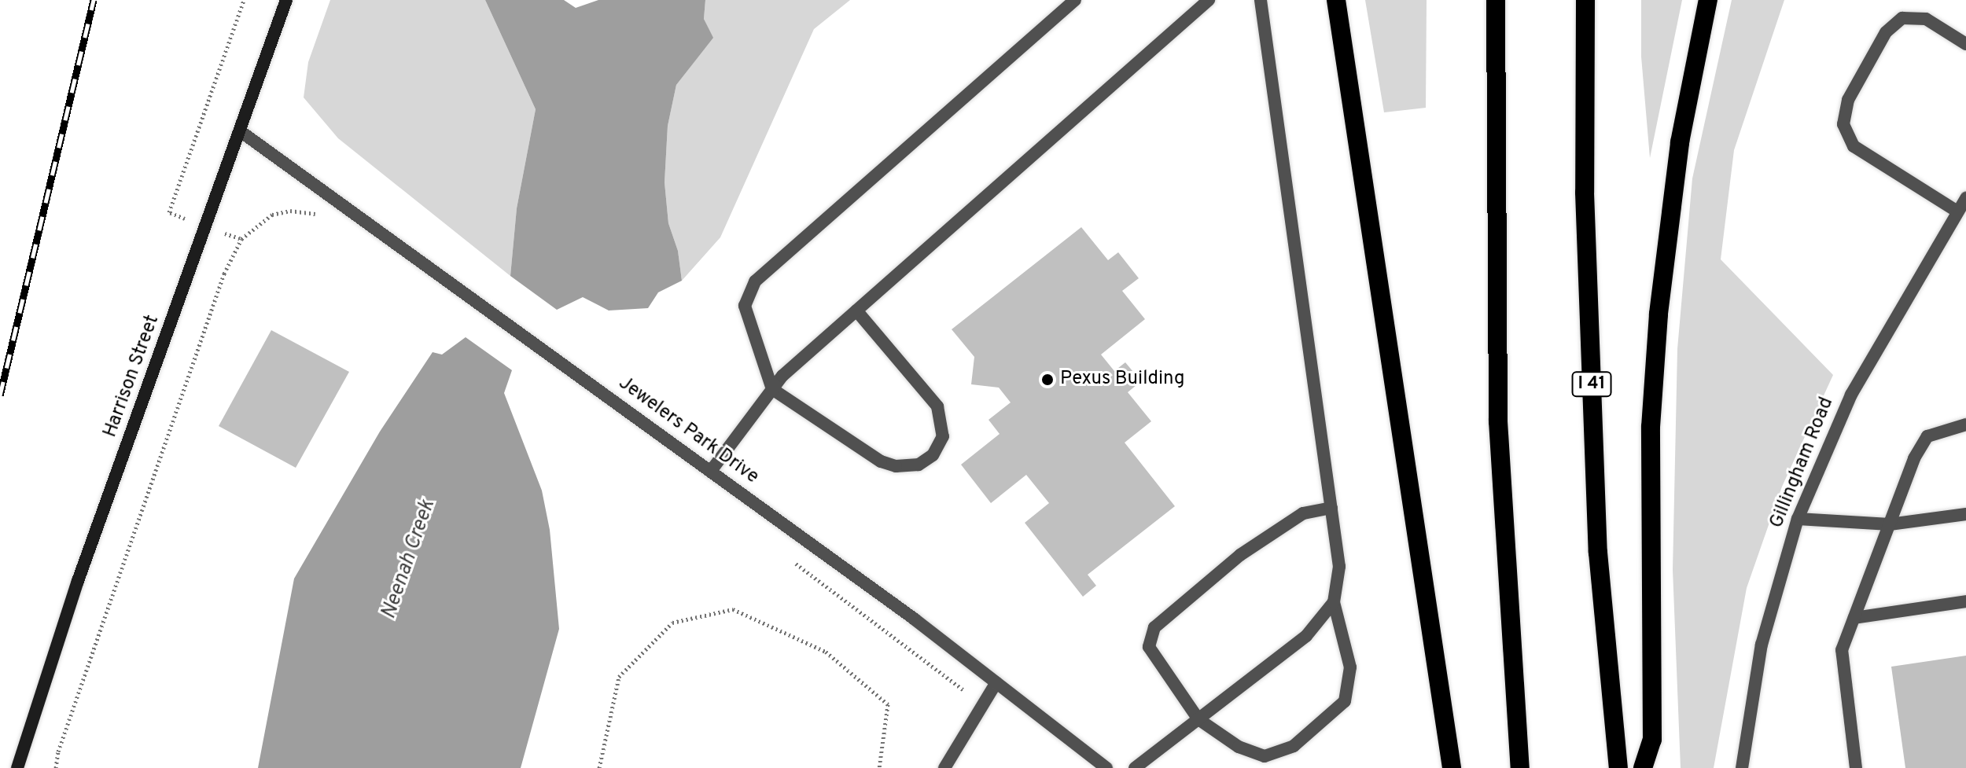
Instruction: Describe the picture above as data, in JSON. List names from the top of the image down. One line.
{"streets":{"highway":["I 41"],"main road":["Harrison Street"],"street":["Jewelers Park Drive","Gillingham Road"]},"crossings":[["Harrison Street","Jewelers Park Drive"]],"water":["Neenah Creek"],"places":["Pexus Building"]}
